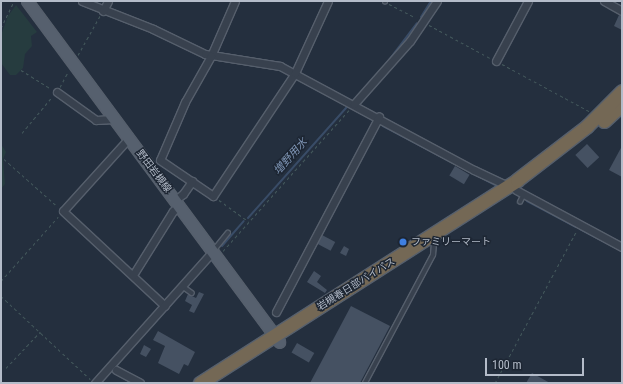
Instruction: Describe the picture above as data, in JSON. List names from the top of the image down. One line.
{"streets":{"highway":["岩槻春日部バイパス"],"main road":["野田岩槻線"]},"crossings":[["野田岩槻線","岩槻春日部バイパス"]],"water":["増野用水"],"places":["ファミリーマート"],"scale_bar":"100 m"}
